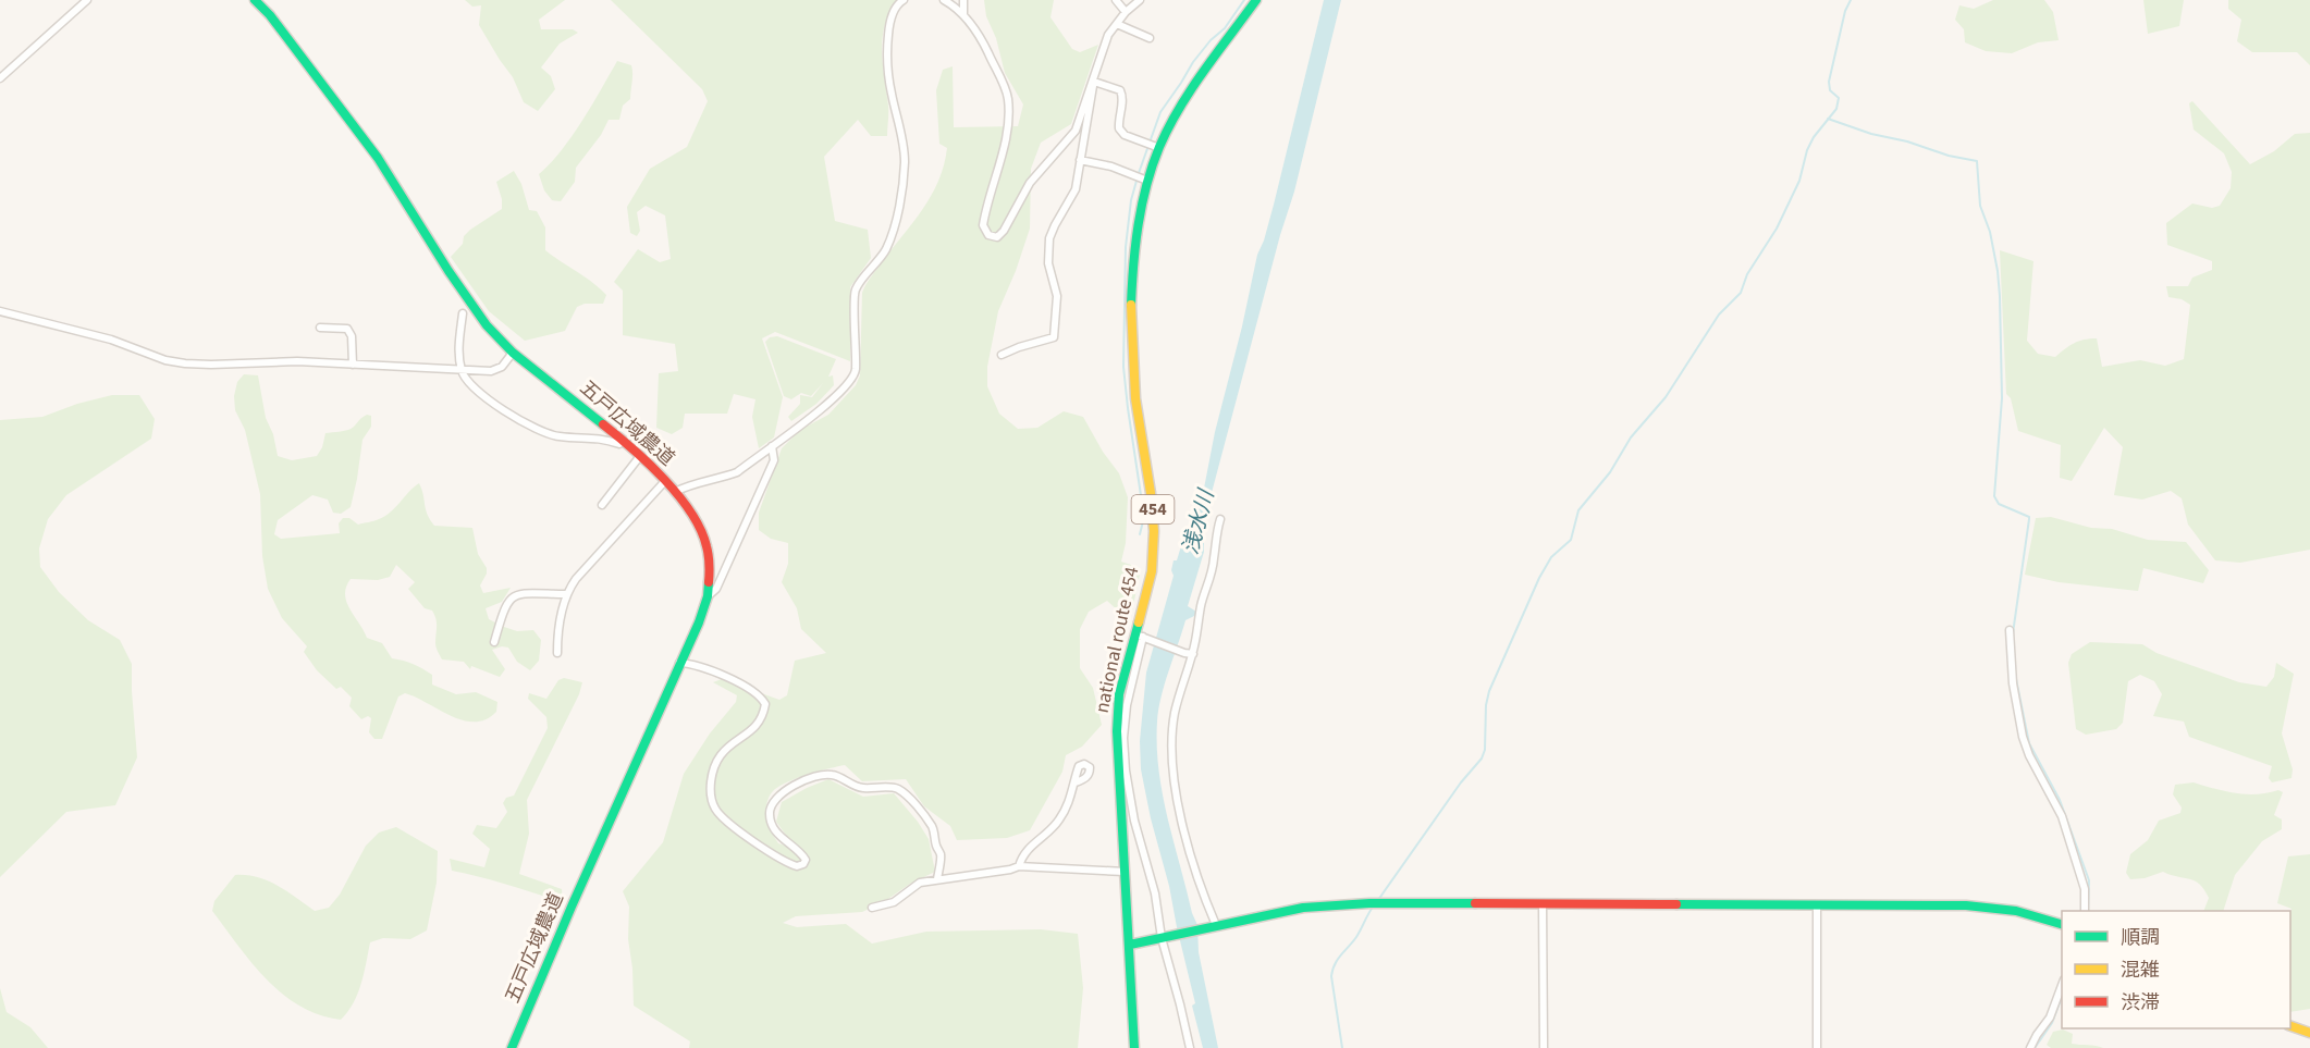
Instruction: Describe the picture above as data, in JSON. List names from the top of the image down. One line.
{"streets":{"main road":["五戸広域農道","454","national route 454"]},"water":["浅水川"],"legend":["順調","混雑","渋滞"]}
